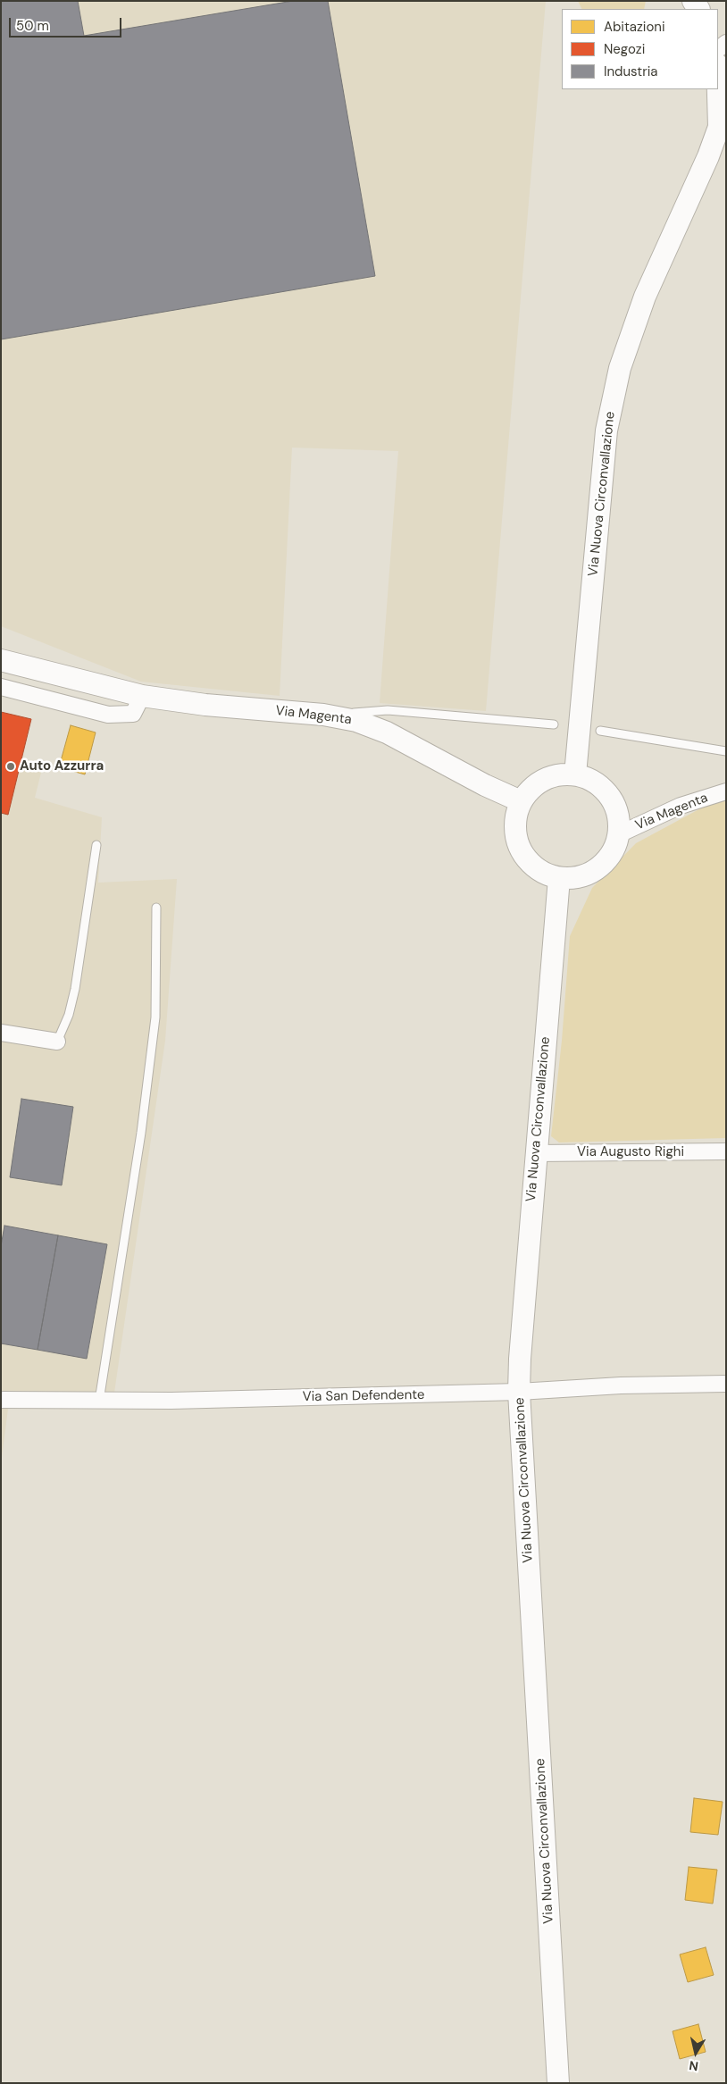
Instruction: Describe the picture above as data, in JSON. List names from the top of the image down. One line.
{"streets":{"street":["Via Nuova Circonvallazione","Via Magenta","Via Augusto Righi","Via San Defendente"]},"crossings":[["Via Nuova Circonvallazione","Via Magenta"],["Via Nuova Circonvallazione","Via Augusto Righi"],["Via Nuova Circonvallazione","Via San Defendente"]],"places":["Auto Azzurra"],"legend":["Abitazioni","Negozi","Industria"],"scale_bar":"50 m","north":"bottom"}
